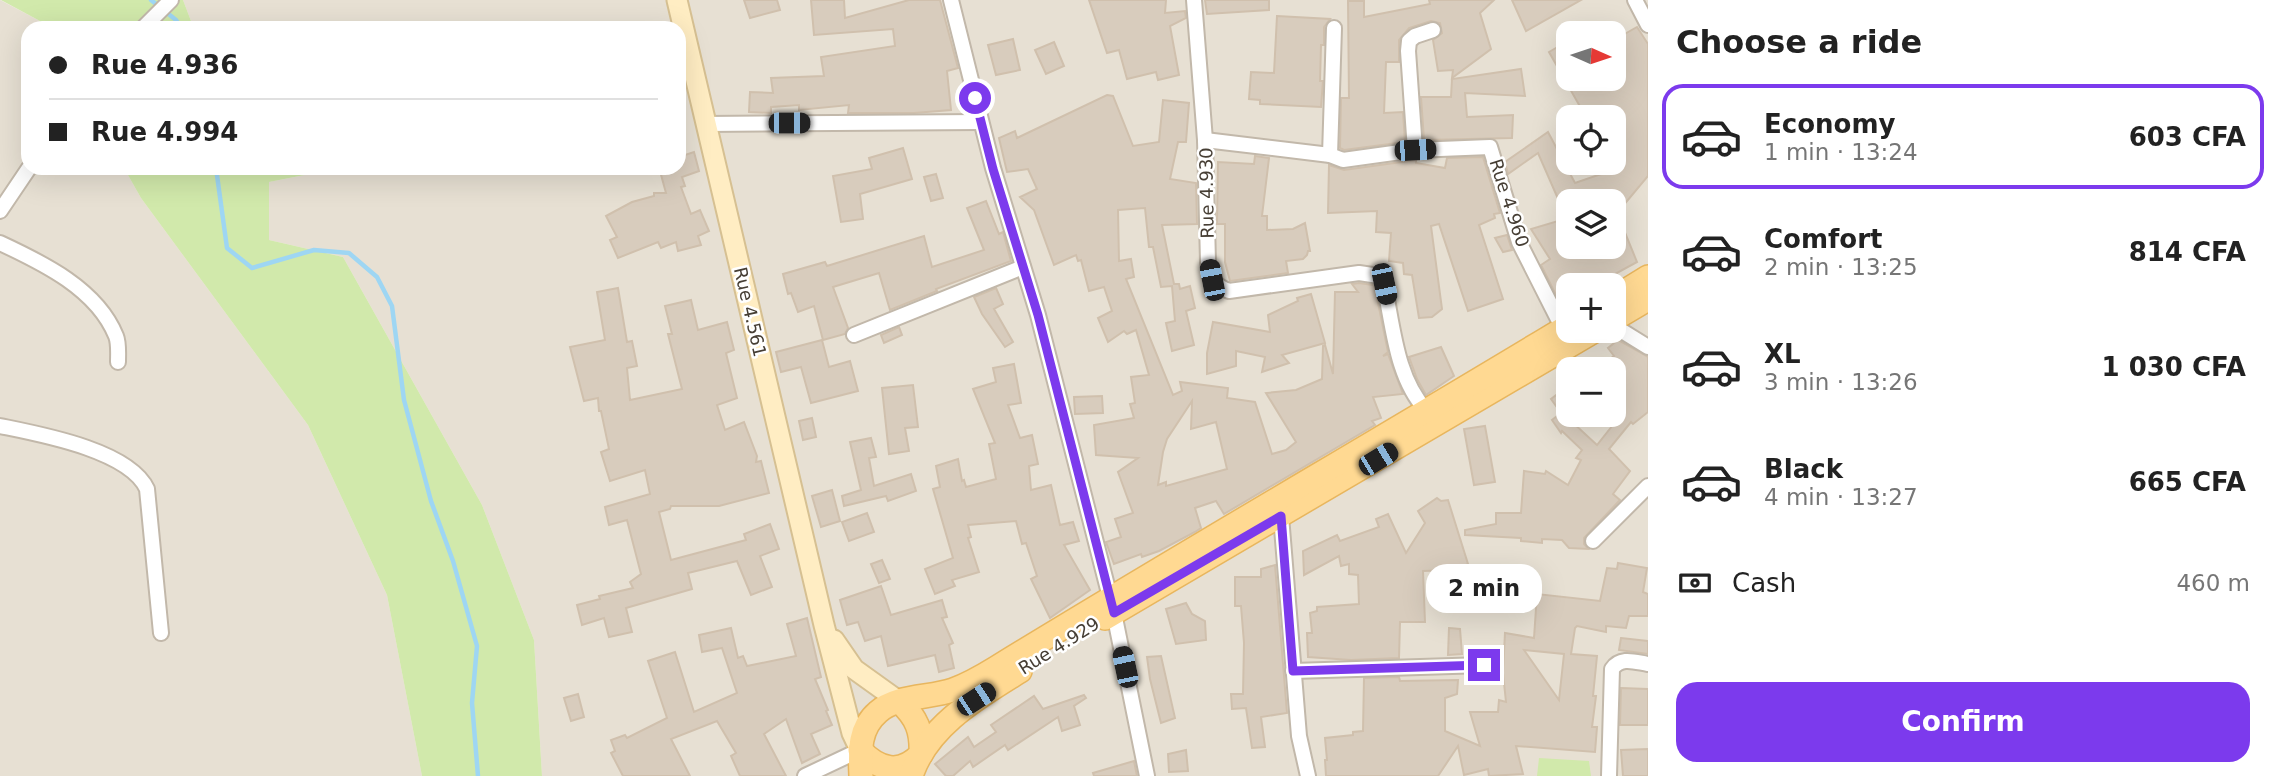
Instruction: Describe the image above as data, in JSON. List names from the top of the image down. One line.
{"streets":{"main road":["Rue 4.561","Rue 4.929"],"street":["Rue 4.930","Rue 4.960"]},"crossings":[["Rue 4.930","Rue 4.960"],["Rue 4.930","Rue 4.929"],["Rue 4.561","Rue 4.929"]],"north":"right","page":{"heading":"Choose a ride","map_buttons":["+","−"],"banner":["Rue 4.936","Rue 4.994"],"list":[{"name":"Economy","note":"1 min · 13:24","value":"603 CFA"},{"name":"Comfort","note":"2 min · 13:25","value":"814 CFA"},{"name":"XL","note":"3 min · 13:26","value":"1 030 CFA"},{"name":"Black","note":"4 min · 13:27","value":"665 CFA"}],"pay":["Cash","460 m"],"bubble":"2 min","buttons":"Confirm"}}
